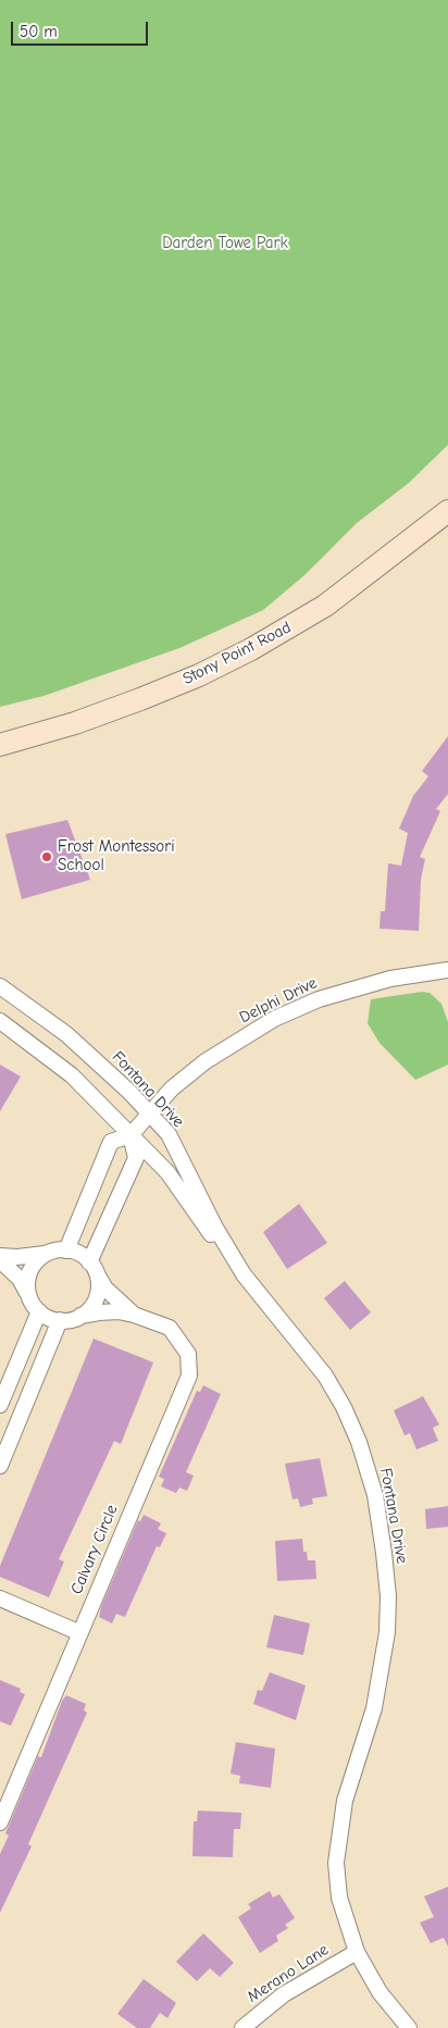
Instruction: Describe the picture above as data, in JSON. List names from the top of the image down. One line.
{"streets":{"main road":["Stony Point Road"],"street":["Delphi Drive","Fontana Drive","Calvary Circle","Merano Lane"]},"crossings":[["Delphi Drive","Fontana Drive"],["Delphi Drive","Calvary Circle"],["Fontana Drive","Merano Lane"]],"parks":["Darden Towe Park"],"places":["Frost Montessori School"],"scale_bar":"50 m"}
